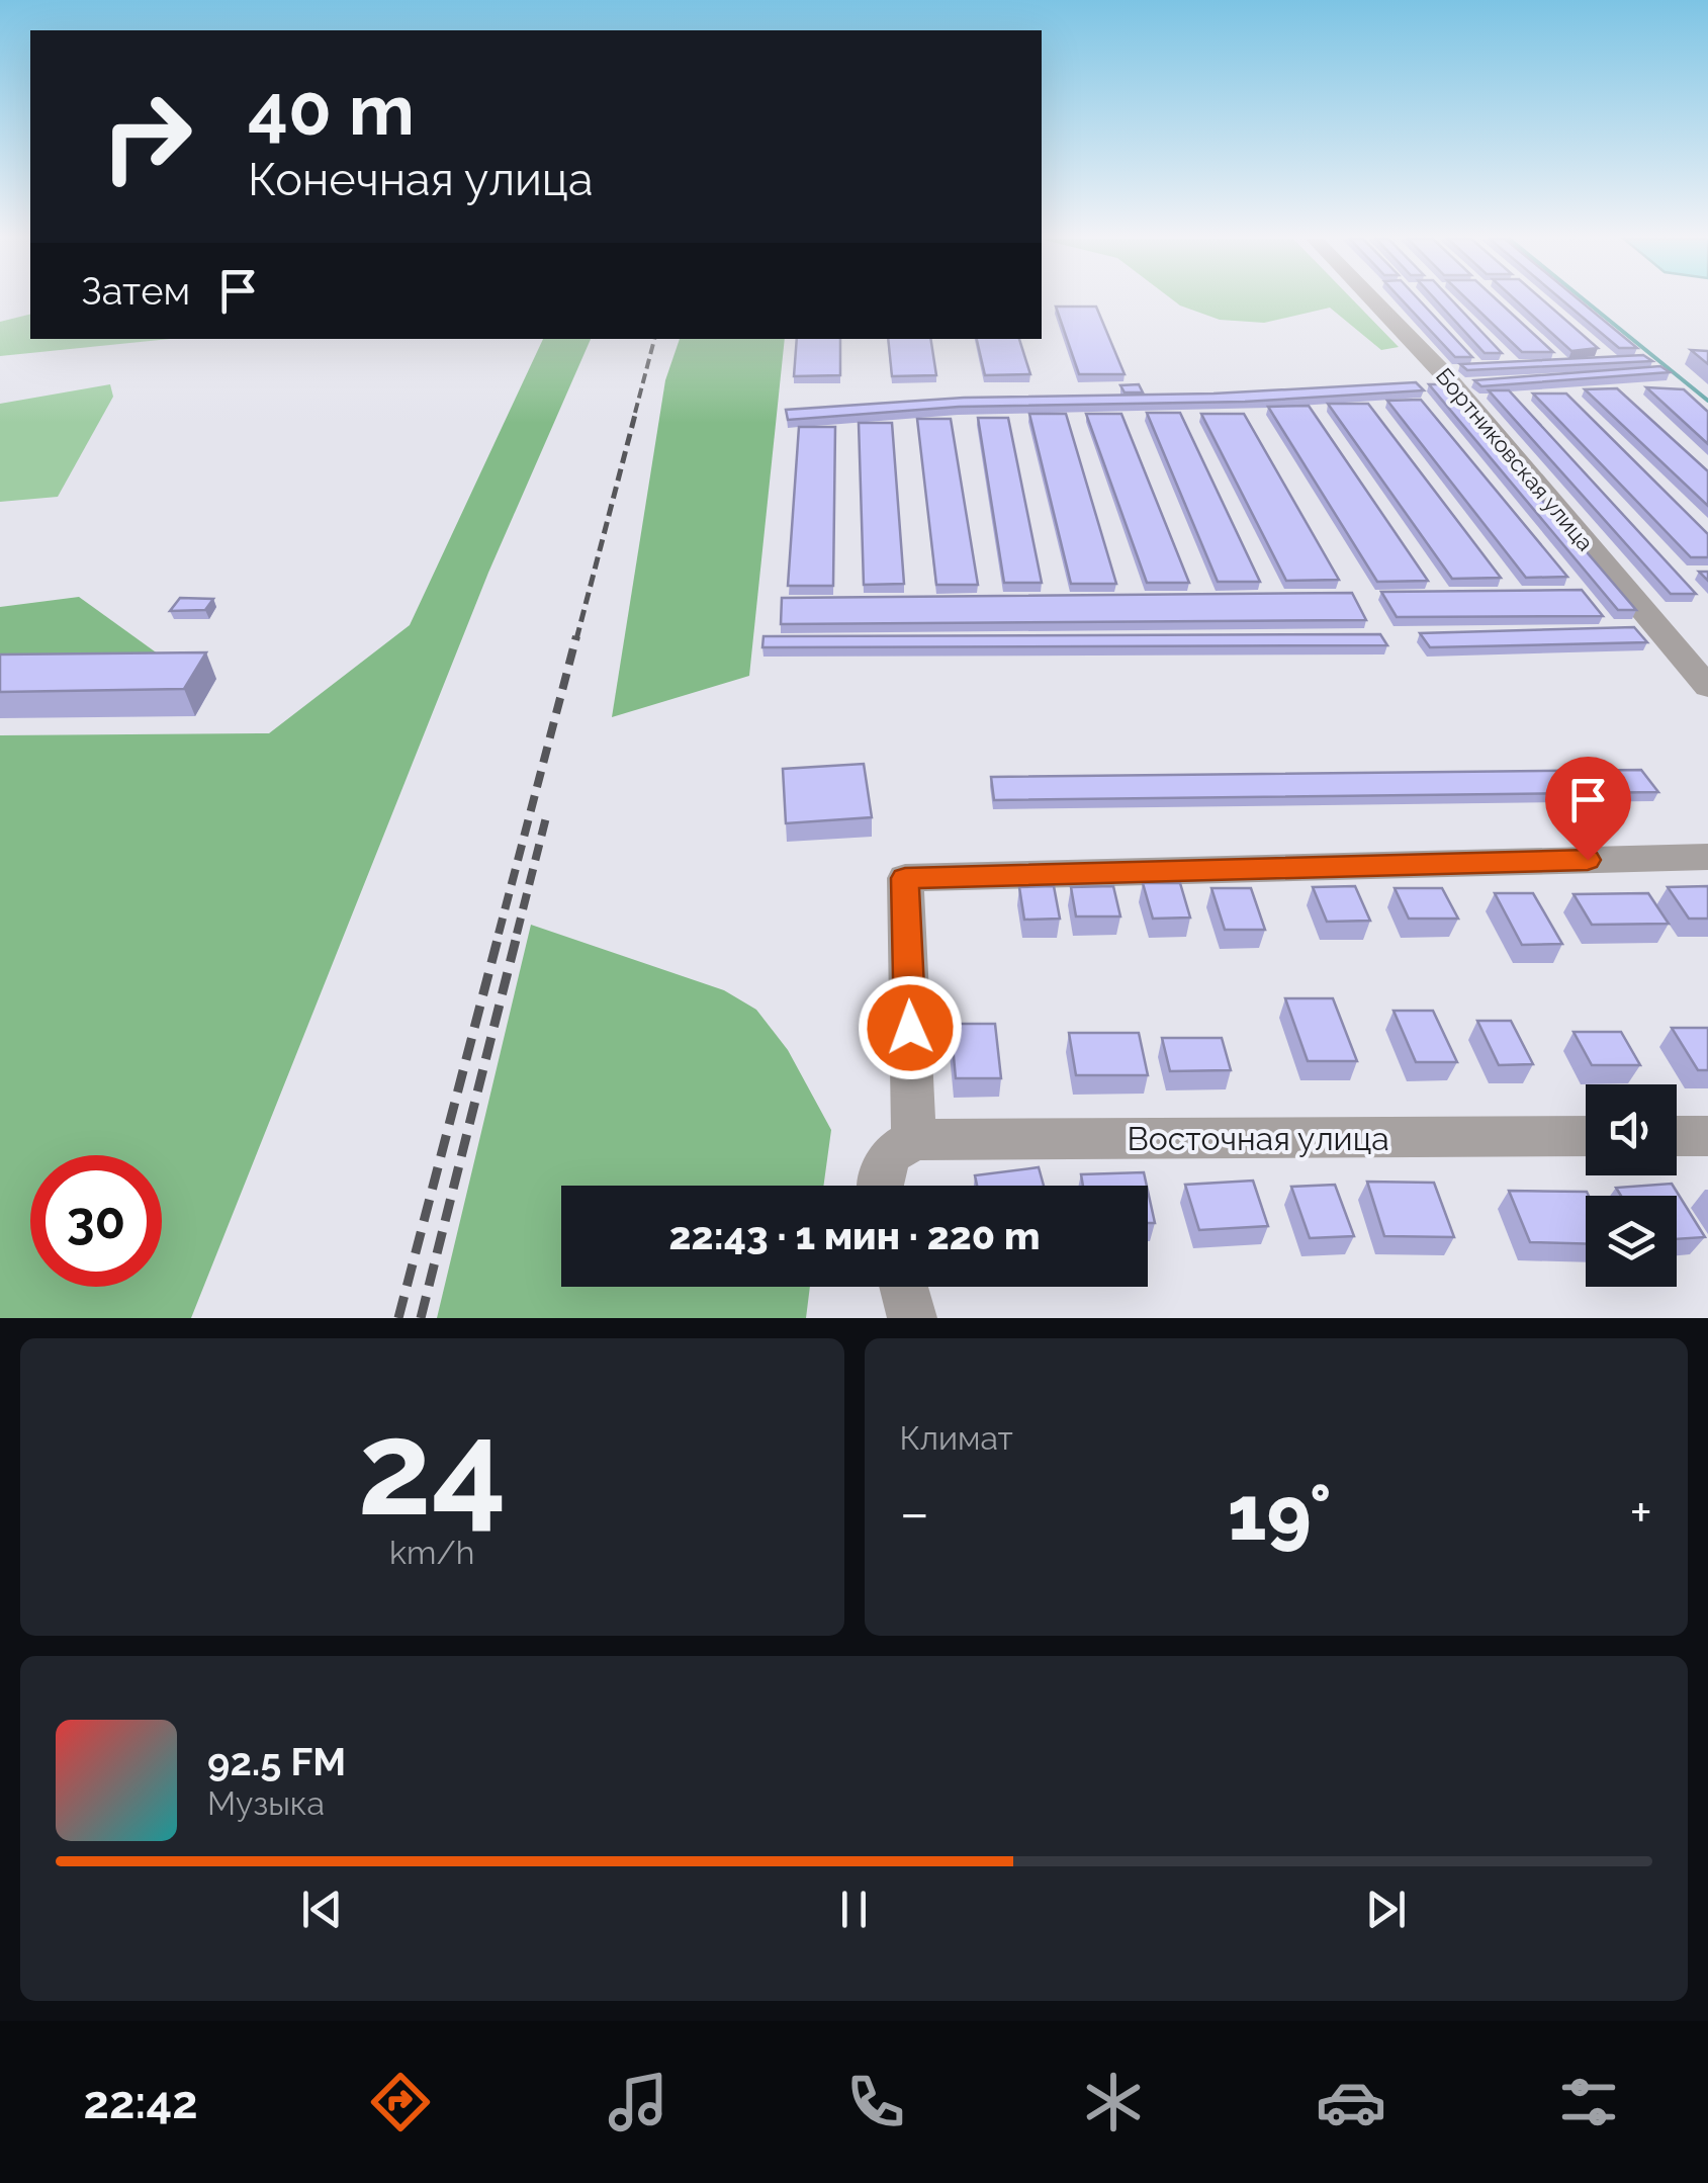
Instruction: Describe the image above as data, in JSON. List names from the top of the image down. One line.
{"streets":{"street":["Бортниковская улица","Восточная улица"]},"page":{"turn":["40 m","Конечная улица"],"then":"Затем","limit":"30","trip":"22:43 · 1 мин · 220 m","tile":[["24","km/h"],"Климат"],"heat":["−","19°","+"],"song":["92.5 FM","Музыка"],"tabs":"22:42"}}
